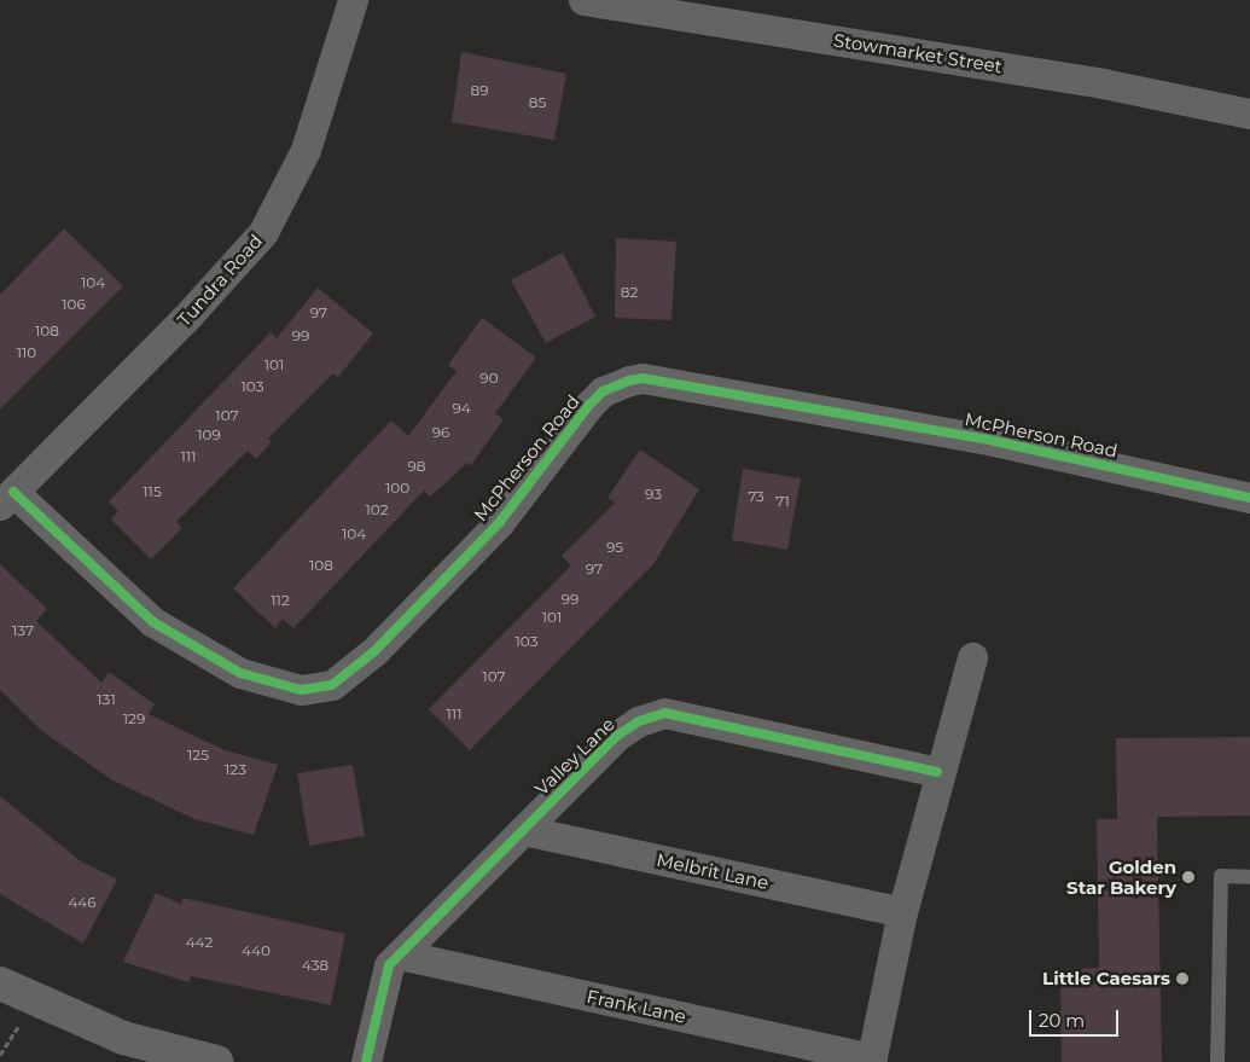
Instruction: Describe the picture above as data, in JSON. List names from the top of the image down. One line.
{"streets":{"street":["Stowmarket Street","Tundra Road","McPherson Road","Valley Lane","Melbrit Lane","Frank Lane"]},"crossings":[["Tundra Road","McPherson Road"],["Valley Lane","Melbrit Lane"],["Valley Lane","Frank Lane"]],"places":["Golden Star Bakery","Little Caesars"],"house_numbers":["89","85","104","82","106","97","108","99","110","101","90","103","94","107","96","109","111","98","100","115","93","73","71","102","104","95","108","97","99","112","101","137","103","107","131","111","129","125","123","446","442","440","438"],"scale_bar":"20 m"}
